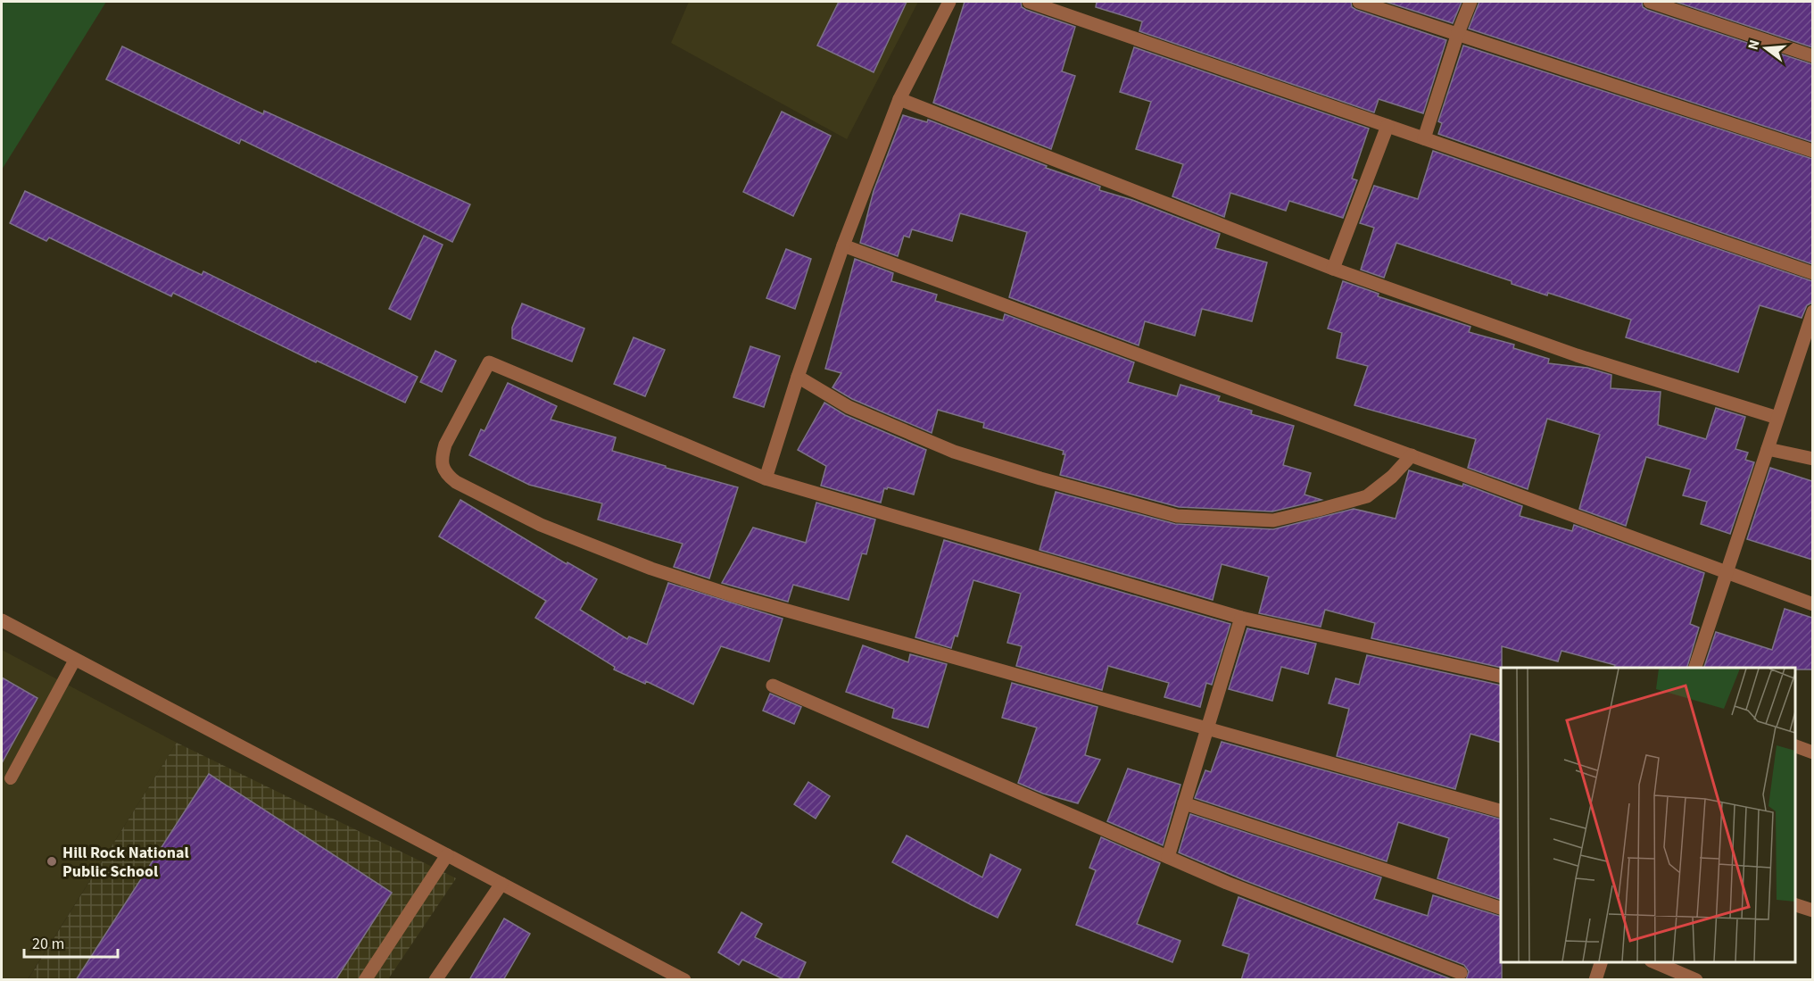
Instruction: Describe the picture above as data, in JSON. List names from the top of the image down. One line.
{"places":["Hill Rock National Public School"],"scale_bar":"20 m","north":"left"}
